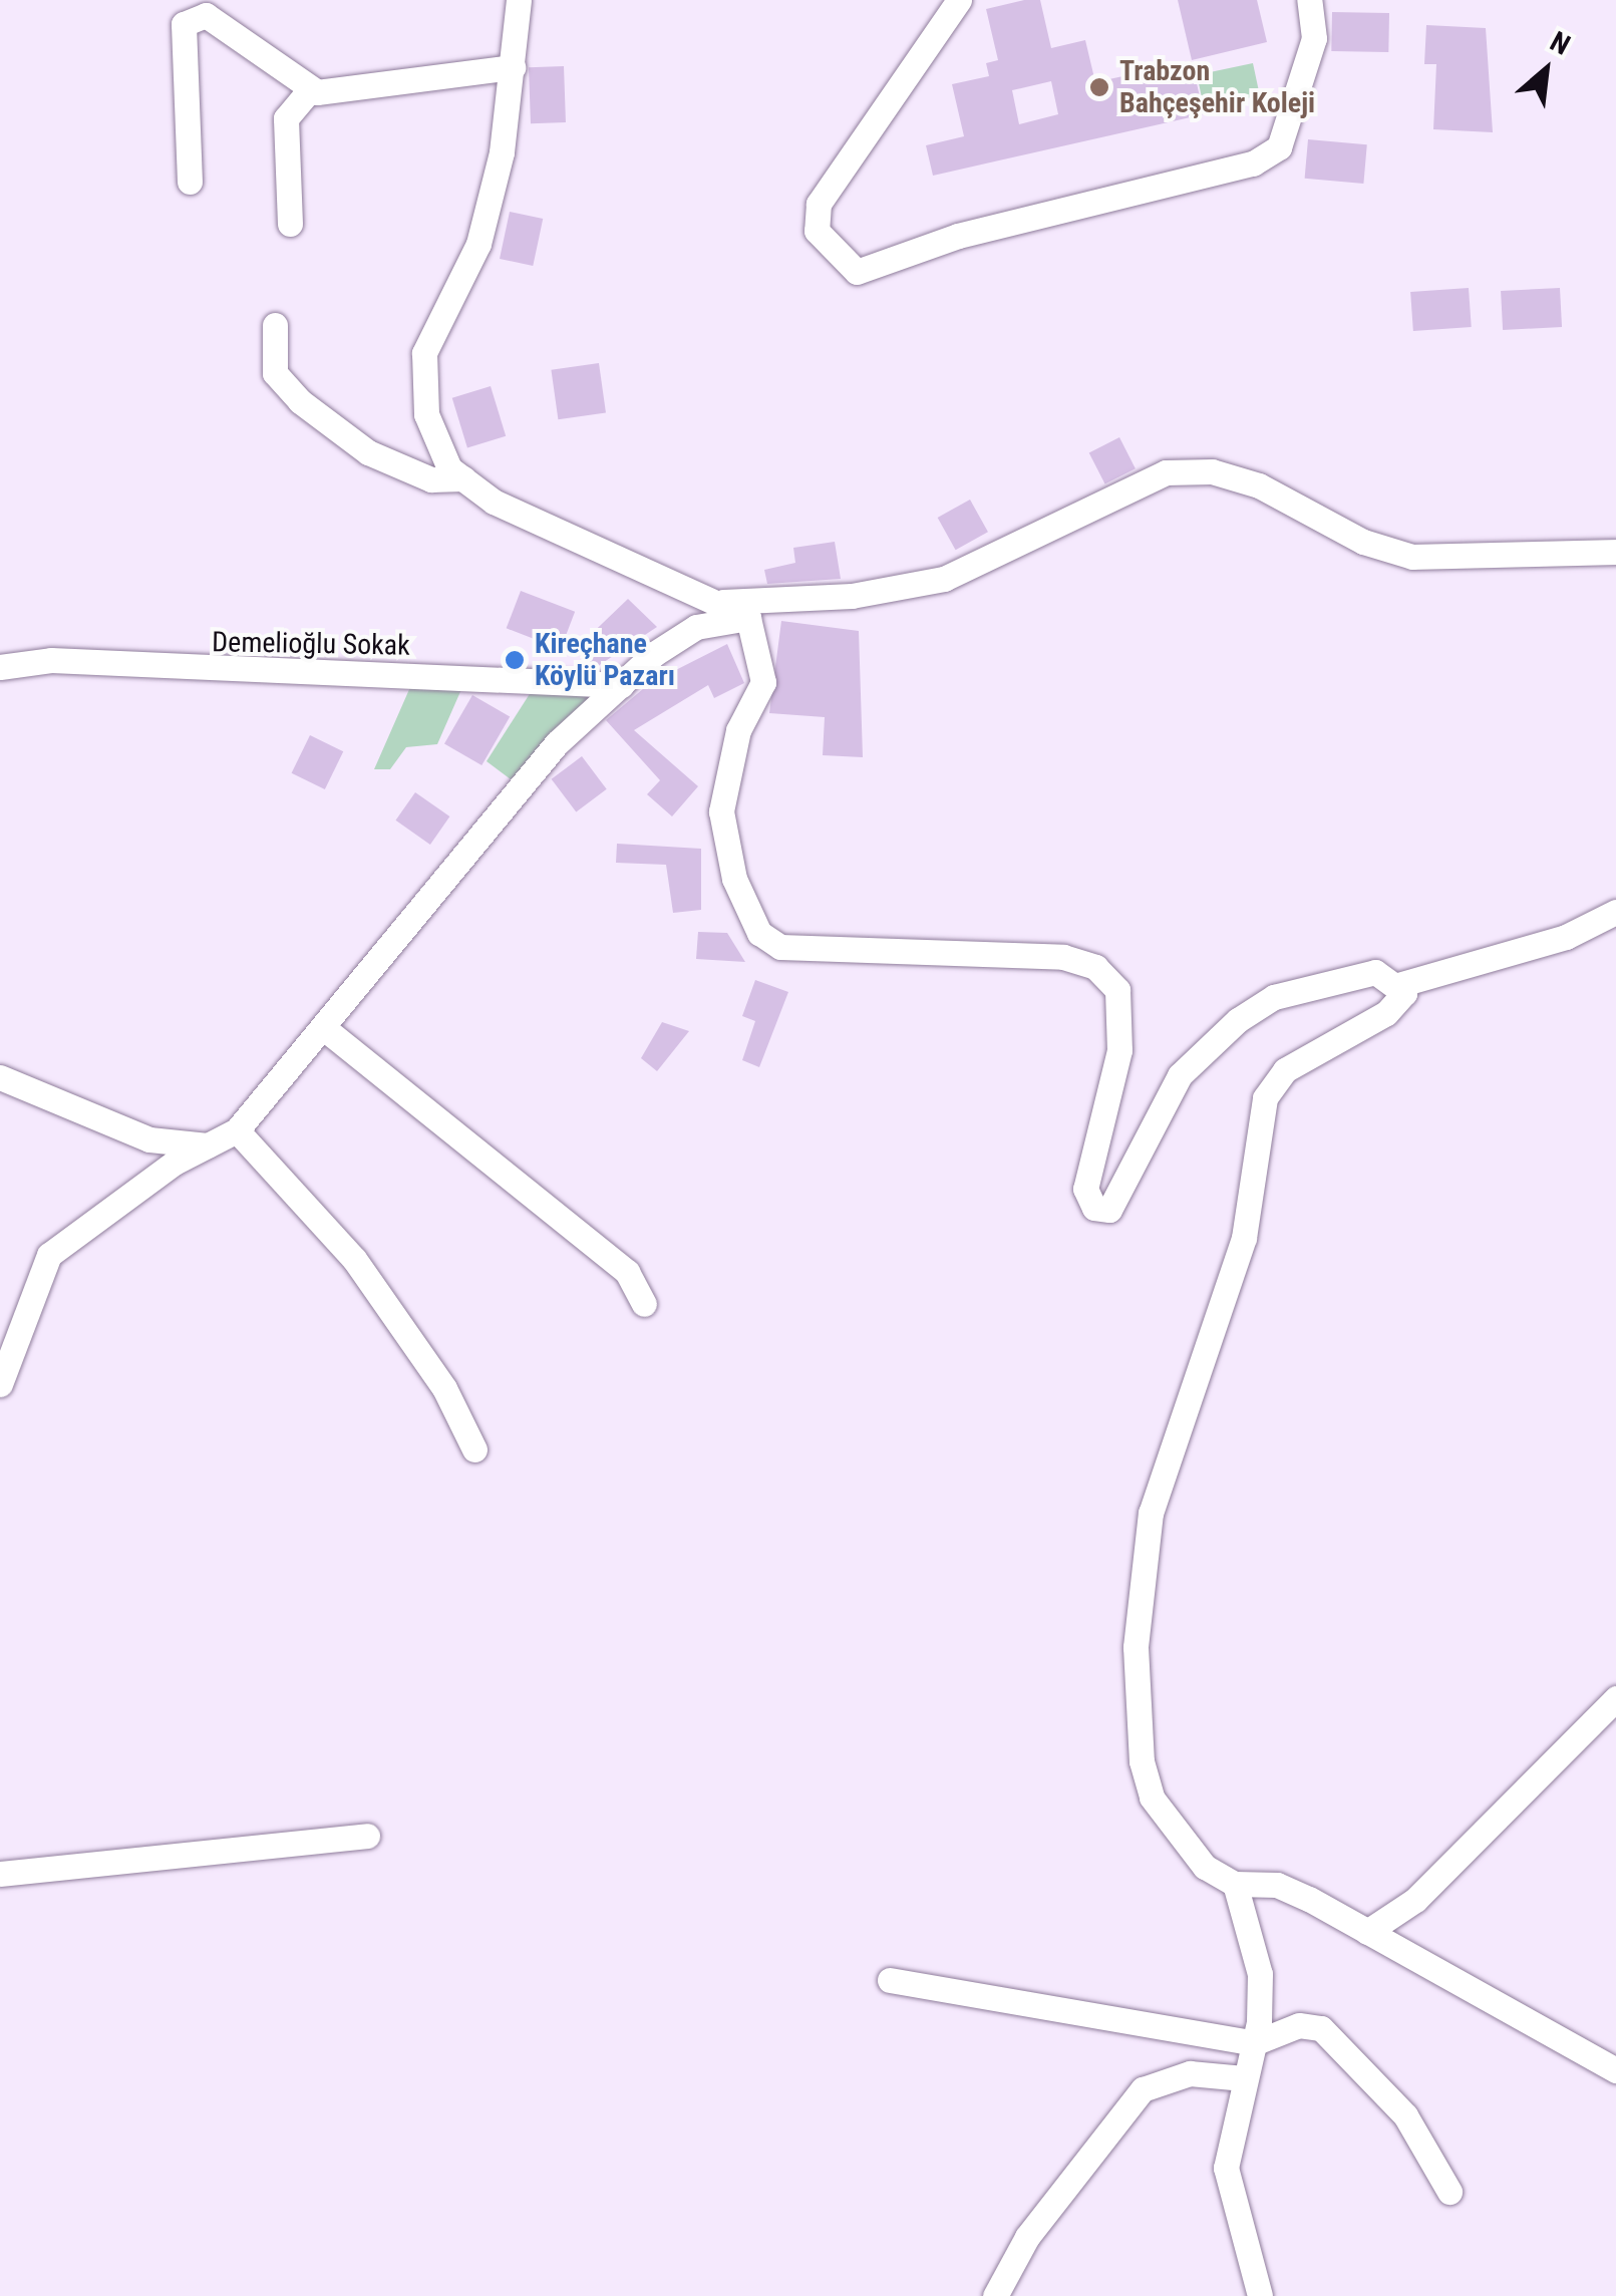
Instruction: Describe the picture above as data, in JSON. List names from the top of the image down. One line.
{"streets":{"street":["Demelioğlu Sokak"]},"places":["Trabzon Bahçeşehir Koleji","Kireçhane Köylü Pazarı"],"north":"top right"}
